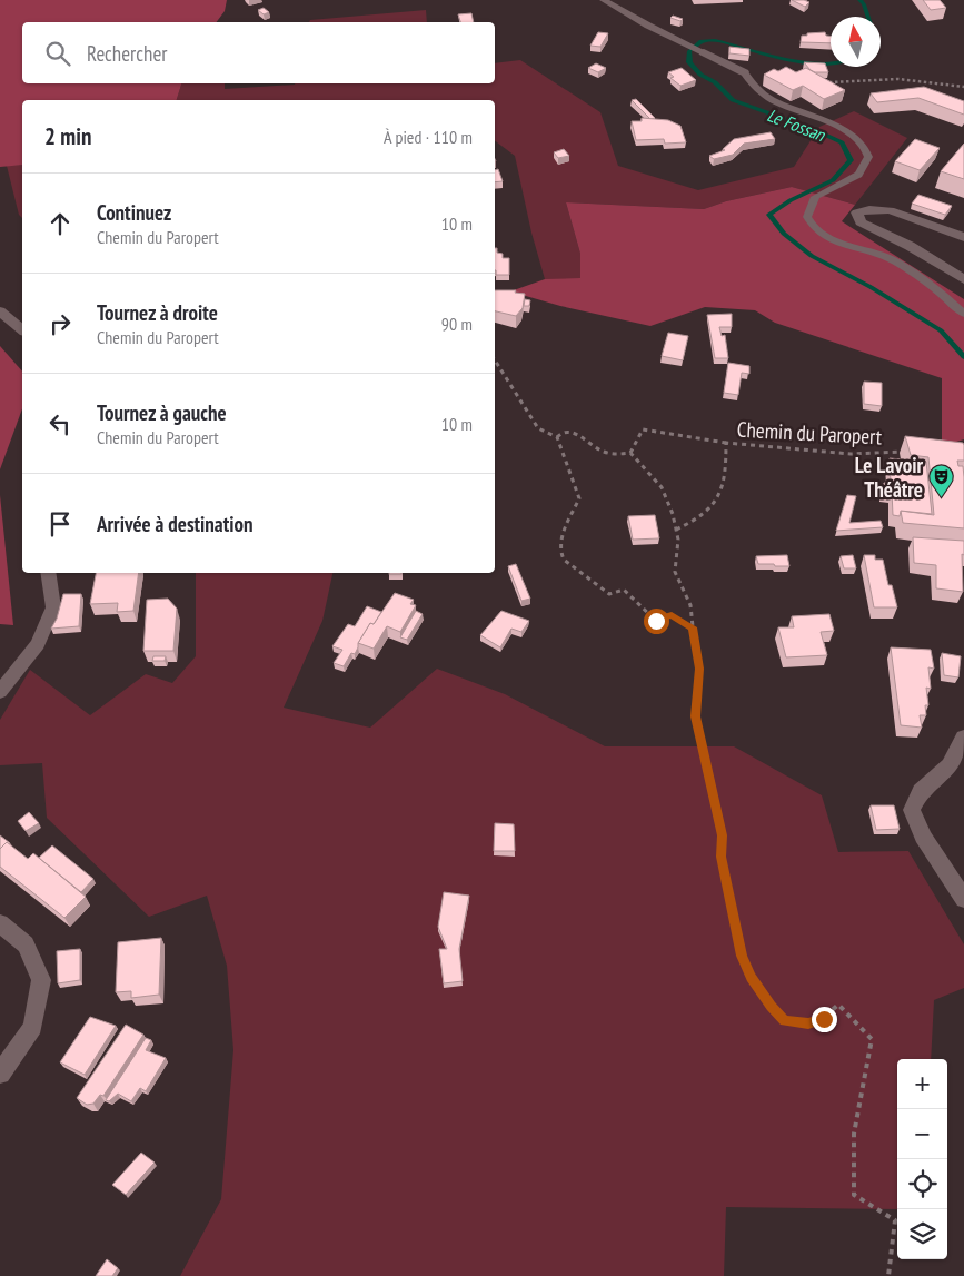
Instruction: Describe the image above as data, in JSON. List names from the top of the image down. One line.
{"streets":{"path":["Chemin du Paropert"]},"water":["Le Fossan"],"places":{"theatre":["Le Lavoir Théâtre"]},"north":"top","page":{"search":"Rechercher","heading":["2 min","À pied · 110 m"],"list":[["Continuez","Chemin du Paropert","10 m"],["Tournez à droite","Chemin du Paropert","90 m"],["Tournez à gauche","Chemin du Paropert","10 m"],"Arrivée à destination"],"map_buttons":["+","−"]}}
